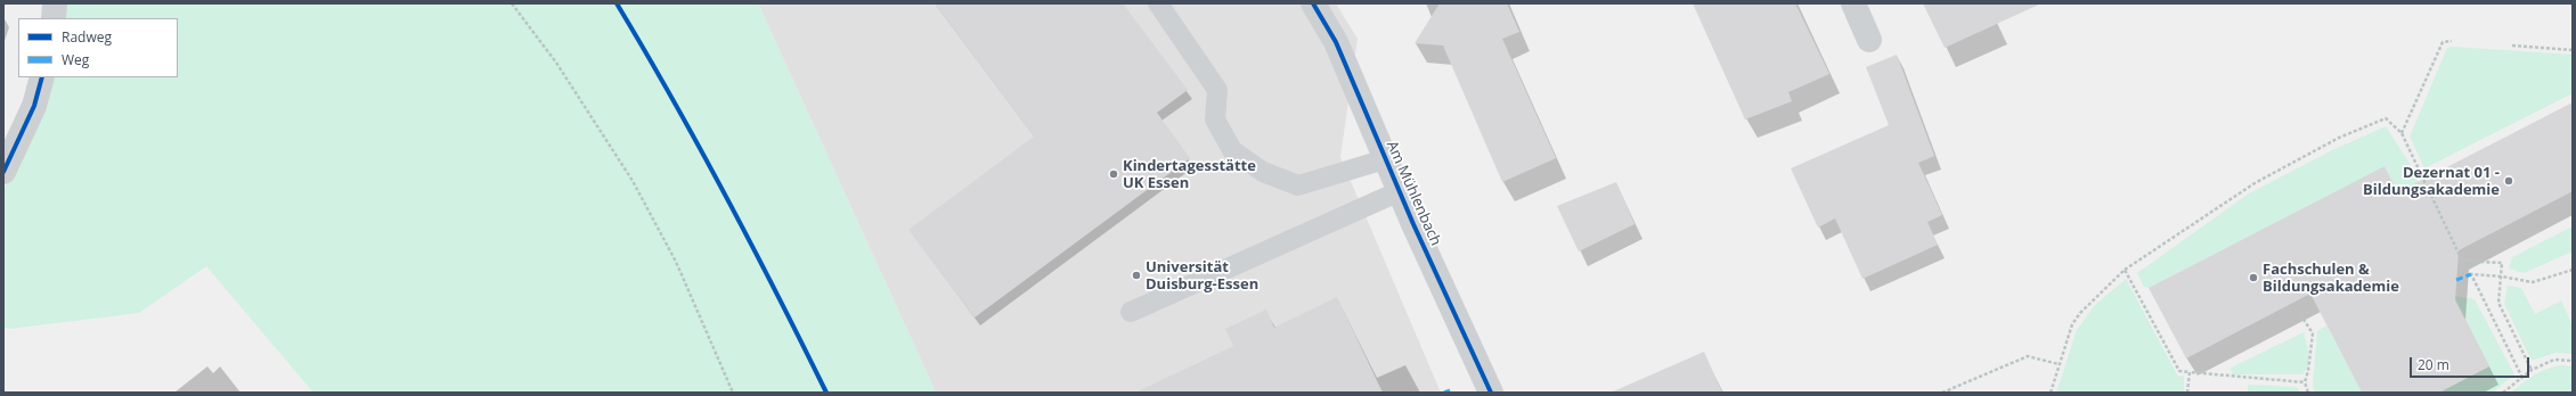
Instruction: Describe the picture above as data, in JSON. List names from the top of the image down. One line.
{"streets":{"street":["Am Mühlenbach"]},"places":["Kindertagesstätte UK Essen","Dezernat 01 - Bildungsakademie","Universität Duisburg-Essen","Fachschulen & Bildungsakademie"],"legend":["Radweg","Weg"],"scale_bar":"20 m"}
